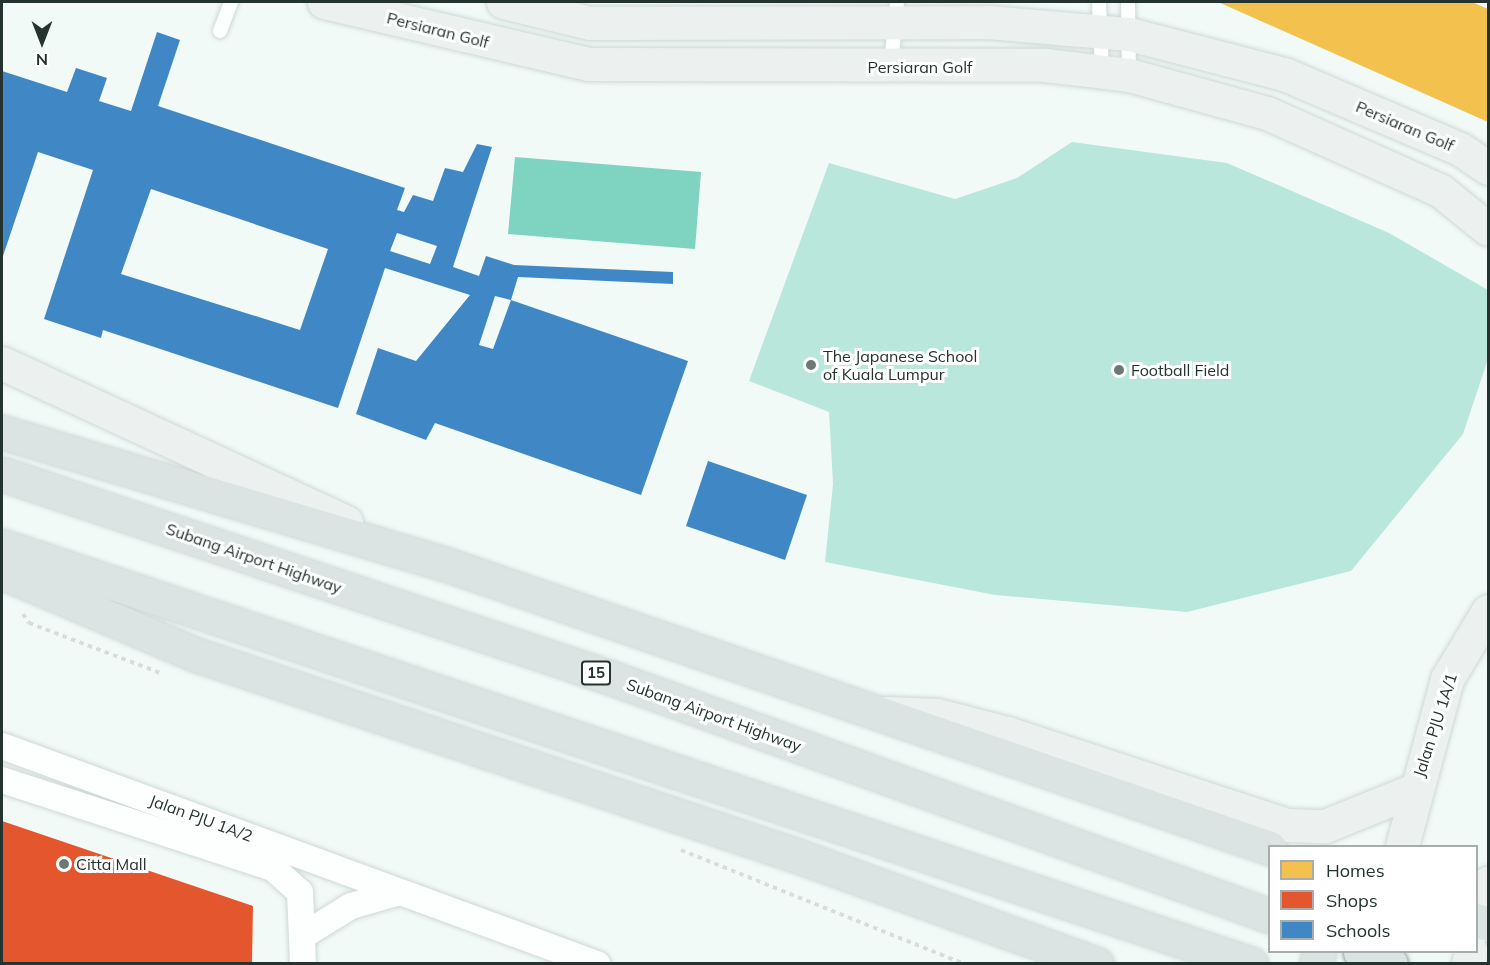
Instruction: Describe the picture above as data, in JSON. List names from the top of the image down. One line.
{"streets":{"main road":["Subang Airport Highway","15"],"street":["Persiaran Golf","Jalan PJU 1A/1","Jalan PJU 1A/2"]},"places":["The Japanese School of Kuala Lumpur","Football Field","Citta Mall"],"legend":["Homes","Shops","Schools"],"north":"bottom"}
